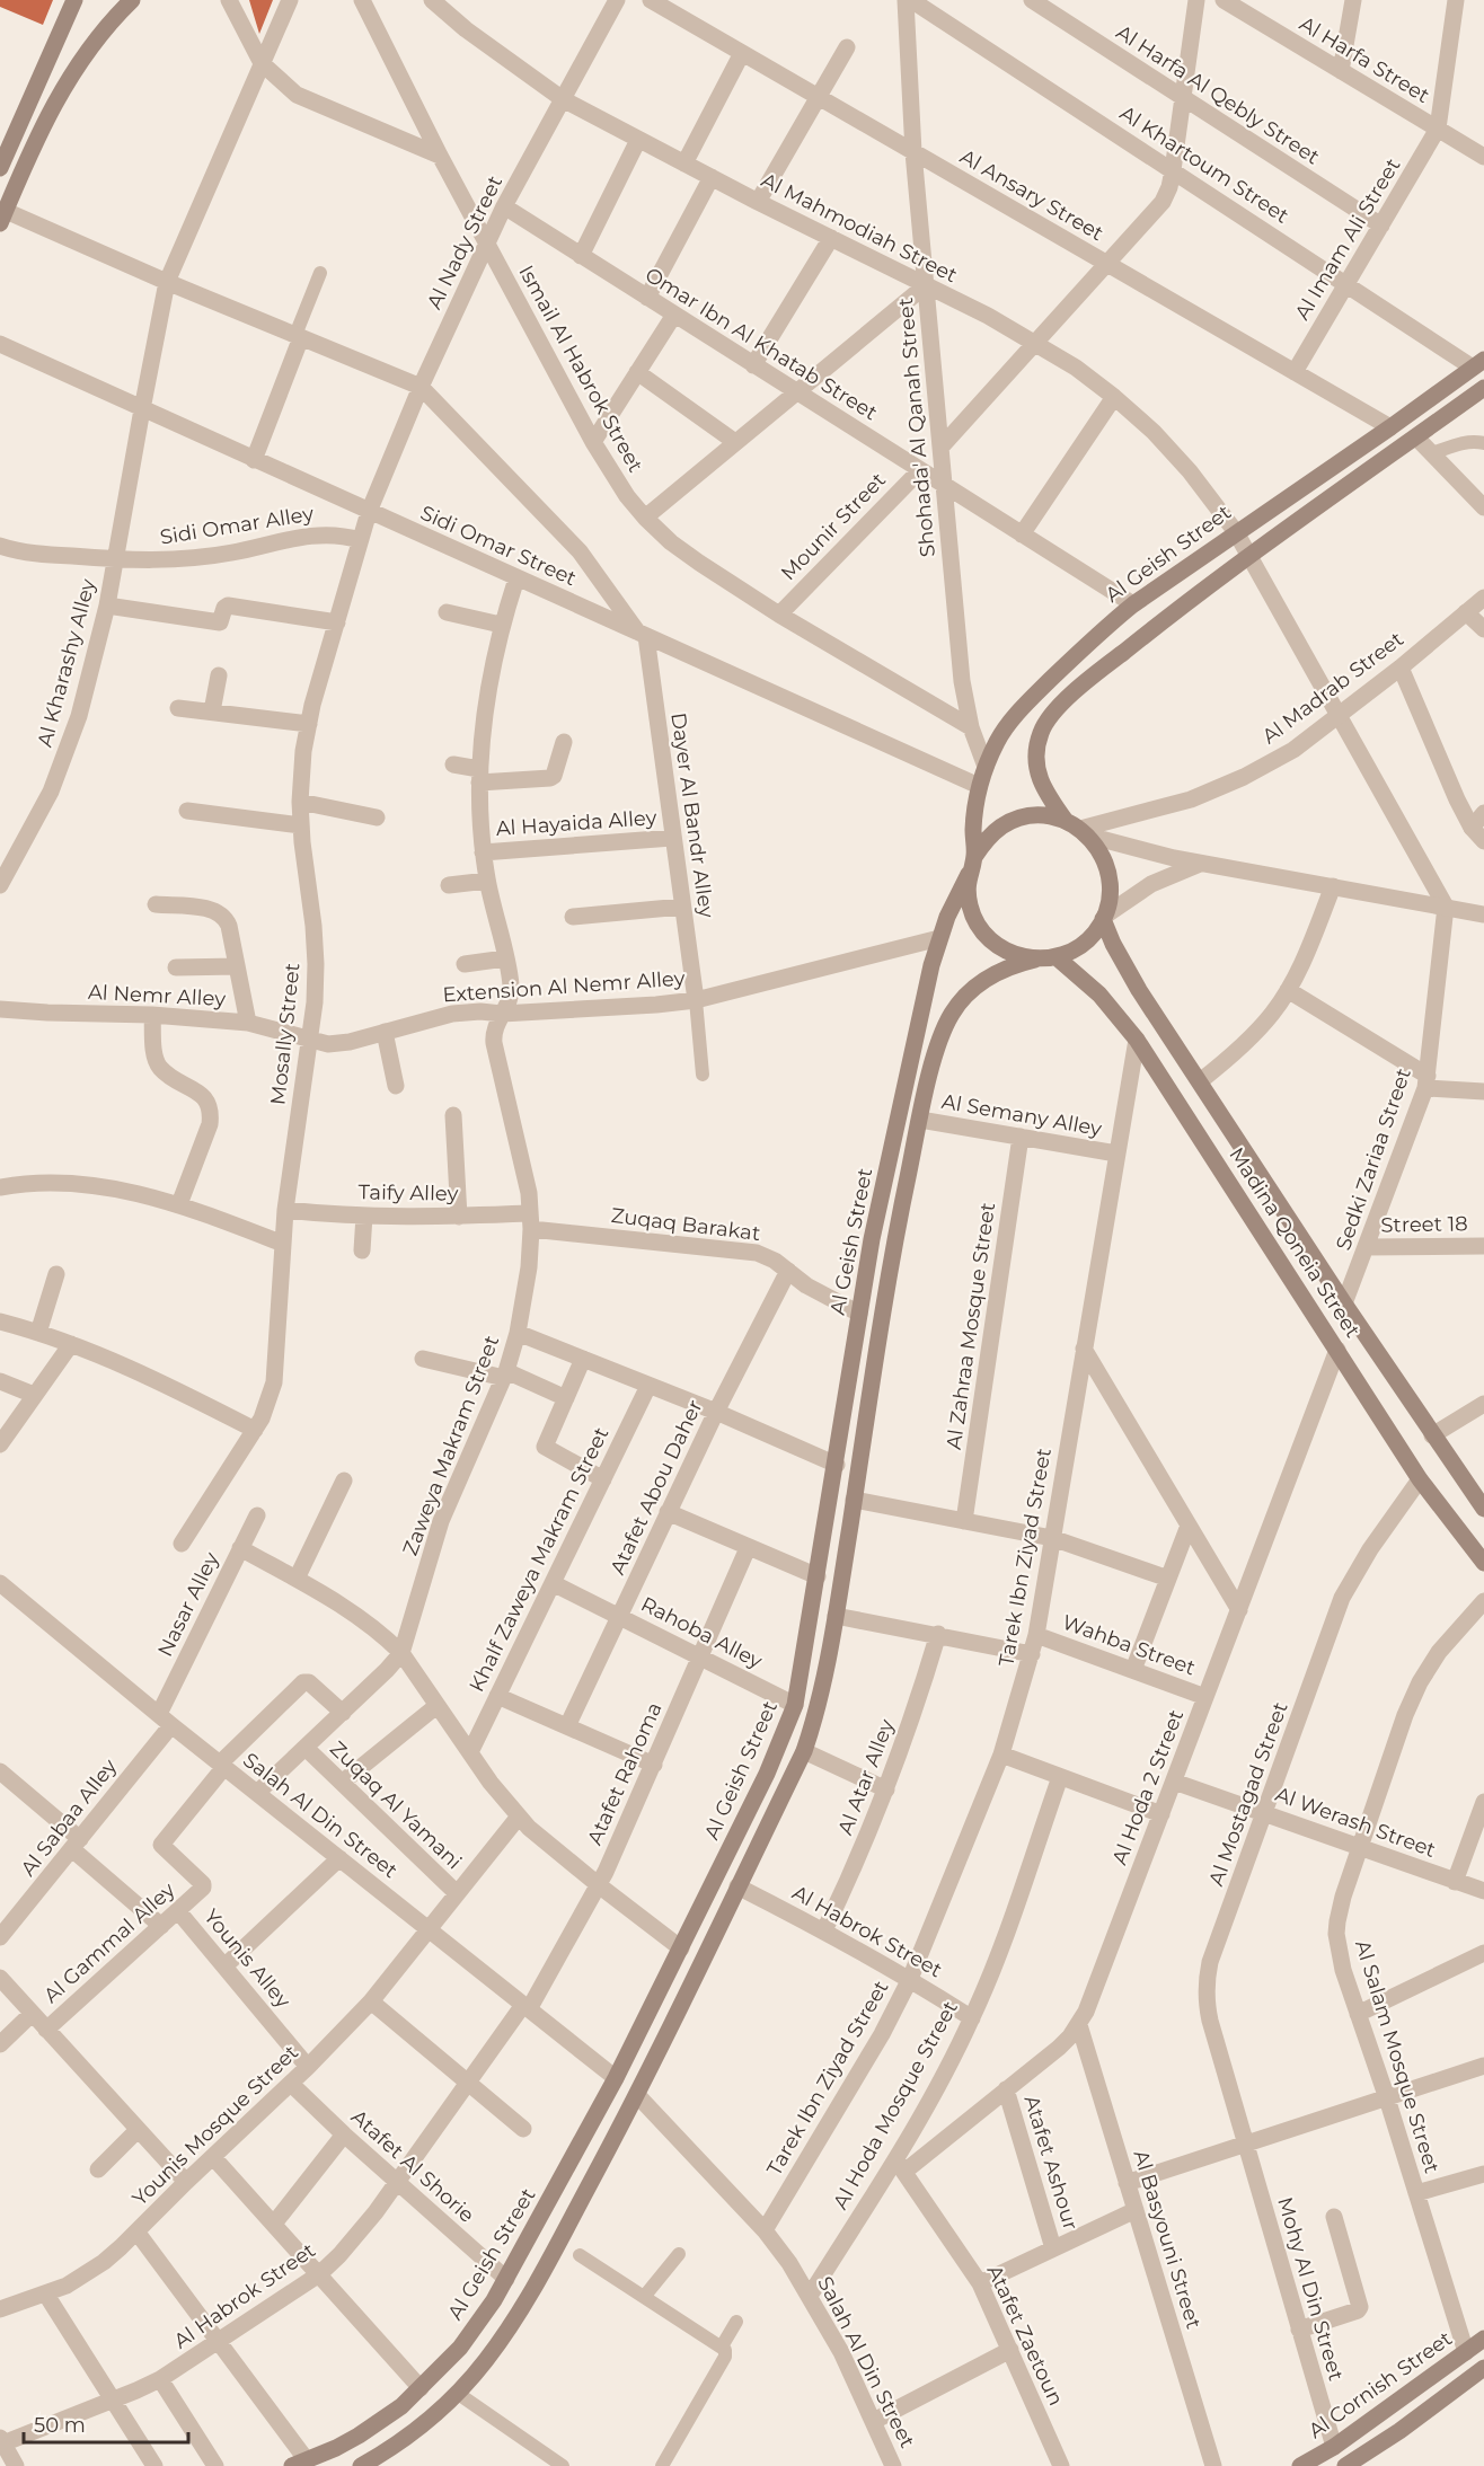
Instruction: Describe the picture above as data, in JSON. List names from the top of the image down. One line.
{"streets":{"main road":["Al Geish Street","Madina Qoneia Street","Al Cornish Street"],"street":["Al Harfa Street","Al Harfa Al Qebly Street","Al Khartoum Street","Al Ansary Street","Al Mahmodiah Street","Al Imam Ali Street","Al Nady Street","Omar Ibn Al Khatab Street","Ismail Al Habrok Street","Shohada' Al Qanah Street","Sidi Omar Alley","Mounir Street","Sidi Omar Street","Al Kharashy Alley","Al Madrab Street","Dayer Al Bandr Alley","Al Hayaida Alley","Extension Al Nemr Alley","Al Nemr Alley","Mosally Street","Al Semany Alley","Sedki Zariaa Street","Taify Alley","Zuqaq Barakat","Street 18","Al Zahraa Mosque Street","Zaweya Makram Street","Atafet Abou Daher","Tarek Ibn Ziyad Street","Khalf Zaweya Makram Street","Nasar Alley","Rahoba Alley","Wahba Street","Atafet Rahoma","Al Atar Alley","Al Hoda 2 Street","Al Mostagad Street","Zuqaq Al Yamani","Salah Al Din Street","Al Sabaa Alley","Al Werash Street","Al Habrok Street","Al Gammal Alley","Younis Alley","Al Salam Mosque Street","Al Hoda Mosque Street","Younis Mosque Street","Atafet Ashour","Atafet Al Shorie","Al Basyouni Street","Mohy Al Din Street","Atafet Zaetoun"]},"crossings":[["Al Harfa Street","Al Imam Ali Street"],["Al Harfa Al Qebly Street","Al Imam Ali Street"],["Al Khartoum Street","Al Imam Ali Street"],["Al Khartoum Street","Al Geish Street"],["Al Ansary Street","Al Imam Ali Street"],["Al Ansary Street","Shohada' Al Qanah Street"],["Al Ansary Street","Al Geish Street"],["Al Mahmodiah Street","Al Nady Street"],["Al Mahmodiah Street","Shohada' Al Qanah Street"],["Al Mahmodiah Street","Al Geish Street"],["Al Mahmodiah Street","Al Madrab Street"],["Al Mahmodiah Street","Sedki Zariaa Street"],["Al Nady Street","Omar Ibn Al Khatab Street"],["Al Nady Street","Ismail Al Habrok Street"],["Al Nady Street","Sidi Omar Street"],["Al Nady Street","Mosally Street"],["Omar Ibn Al Khatab Street","Shohada' Al Qanah Street"],["Omar Ibn Al Khatab Street","Mounir Street"],["Omar Ibn Al Khatab Street","Al Geish Street"],["Ismail Al Habrok Street","Shohada' Al Qanah Street"],["Ismail Al Habrok Street","Mounir Street"],["Shohada' Al Qanah Street","Al Geish Street"],["Sidi Omar Alley","Al Kharashy Alley"],["Sidi Omar Alley","Mosally Street"],["Sidi Omar Street","Al Geish Street"],["Sidi Omar Street","Al Kharashy Alley"],["Sidi Omar Street","Dayer Al Bandr Alley"],["Sidi Omar Street","Mosally Street"],["Sidi Omar Street","Zaweya Makram Street"],["Al Geish Street","Al Madrab Street"],["Al Geish Street","Extension Al Nemr Alley"],["Al Geish Street","Al Semany Alley"],["Al Geish Street","Zuqaq Barakat"],["Al Geish Street","Madina Qoneia Street"],["Al Geish Street","Rahoba Alley"],["Al Geish Street","Salah Al Din Street"],["Al Geish Street","Al Habrok Street"],["Al Geish Street","Atafet Al Shorie"],["Al Madrab Street","Madina Qoneia Street"],["Dayer Al Bandr Alley","Al Hayaida Alley"],["Dayer Al Bandr Alley","Extension Al Nemr Alley"],["Al Hayaida Alley","Zaweya Makram Street"],["Extension Al Nemr Alley","Al Nemr Alley"],["Extension Al Nemr Alley","Mosally Street"],["Extension Al Nemr Alley","Zaweya Makram Street"],["Al Nemr Alley","Mosally Street"],["Mosally Street","Taify Alley"],["Al Semany Alley","Al Zahraa Mosque Street"],["Al Semany Alley","Tarek Ibn Ziyad Street"],["Sedki Zariaa Street","Street 18"],["Sedki Zariaa Street","Madina Qoneia Street"],["Taify Alley","Zuqaq Barakat"],["Taify Alley","Zaweya Makram Street"],["Zuqaq Barakat","Zaweya Makram Street"],["Zuqaq Barakat","Atafet Abou Daher"],["Madina Qoneia Street","Tarek Ibn Ziyad Street"],["Madina Qoneia Street","Al Hoda 2 Street"],["Madina Qoneia Street","Al Mostagad Street"],["Zaweya Makram Street","Zuqaq Al Yamani"],["Zaweya Makram Street","Salah Al Din Street"],["Atafet Abou Daher","Rahoba Alley"],["Tarek Ibn Ziyad Street","Wahba Street"],["Tarek Ibn Ziyad Street","Salah Al Din Street"],["Tarek Ibn Ziyad Street","Al Habrok Street"],["Khalf Zaweya Makram Street","Rahoba Alley"],["Nasar Alley","Salah Al Din Street"],["Nasar Alley","Al Sabaa Alley"],["Rahoba Alley","Atafet Rahoma"],["Wahba Street","Al Hoda 2 Street"],["Atafet Rahoma","Salah Al Din Street"],["Atafet Rahoma","Al Habrok Street"],["Al Atar Alley","Al Habrok Street"],["Al Hoda 2 Street","Al Werash Street"],["Al Hoda 2 Street","Al Hoda Mosque Street"],["Al Hoda 2 Street","Atafet Ashour"],["Al Hoda 2 Street","Al Basyouni Street"],["Al Hoda 2 Street","Atafet Zaetoun"],["Al Mostagad Street","Al Werash Street"],["Al Mostagad Street","Mohy Al Din Street"],["Zuqaq Al Yamani","Younis Mosque Street"],["Salah Al Din Street","Al Sabaa Alley"],["Salah Al Din Street","Al Habrok Street"],["Salah Al Din Street","Al Gammal Alley"],["Salah Al Din Street","Al Hoda Mosque Street"],["Salah Al Din Street","Younis Mosque Street"],["Al Werash Street","Al Salam Mosque Street"],["Al Habrok Street","Al Hoda Mosque Street"],["Al Habrok Street","Atafet Al Shorie"],["Al Gammal Alley","Younis Alley"],["Younis Alley","Younis Mosque Street"],["Al Salam Mosque Street","Al Cornish Street"],["Al Hoda Mosque Street","Atafet Zaetoun"],["Younis Mosque Street","Atafet Al Shorie"],["Mohy Al Din Street","Al Cornish Street"]],"scale_bar":"50 m"}
